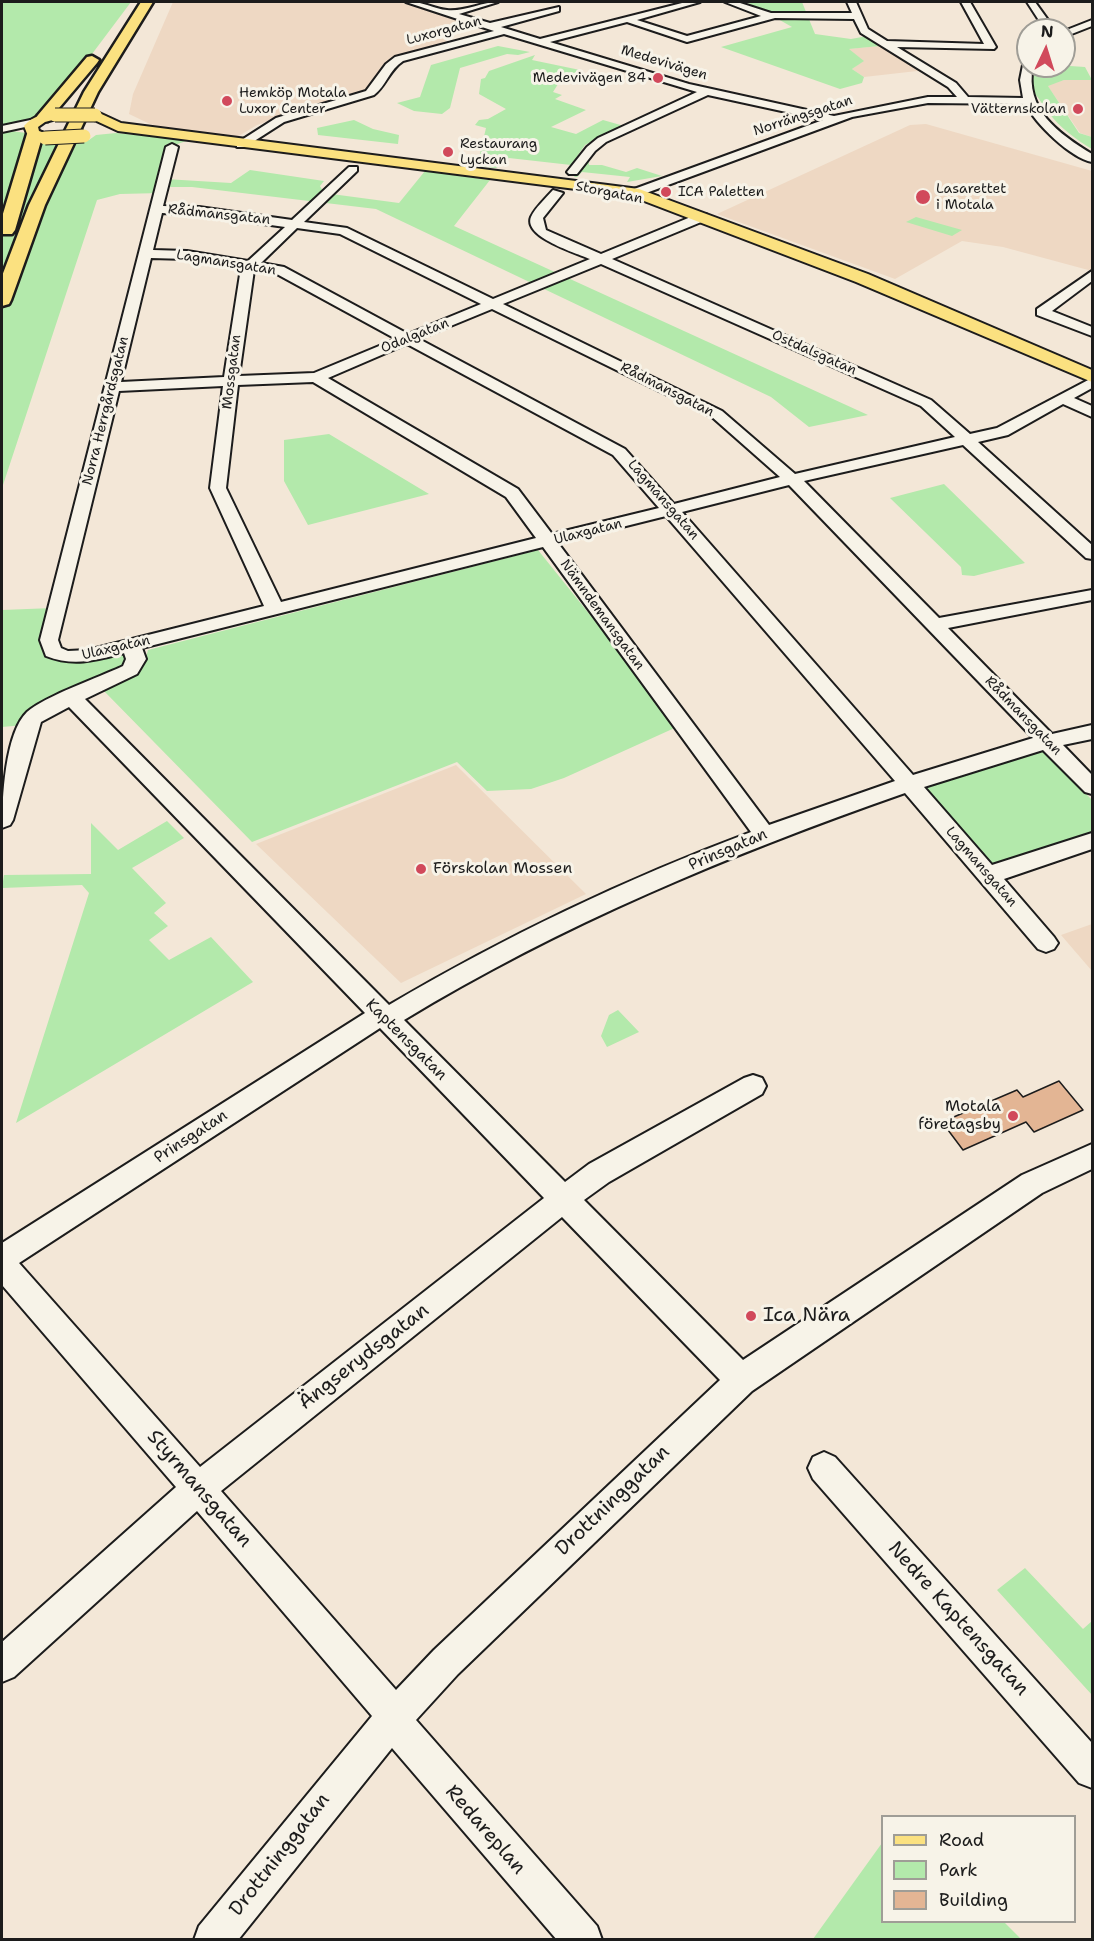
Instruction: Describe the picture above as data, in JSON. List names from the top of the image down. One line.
{"streets":{"main road":["Storgatan"],"street":["Luxorgatan","Medevivägen","Norrängsgatan","Rådmansgatan","Lagmansgatan","Odalgatan","Ostdalsgatan","Mossgatan","Norra Herrgårdsgatan","Ulaxgatan","Nämndemansgatan","Prinsgatan","Kaptensgatan","Ängserydsgatan","Styrmansgatan","Drottninggatan","Nedre Kaptensgatan","Redareplan"]},"crossings":[["Luxorgatan","Medevivägen"],["Luxorgatan","Storgatan"],["Medevivägen","Norrängsgatan"],["Norrängsgatan","Storgatan"],["Storgatan","Odalgatan"],["Storgatan","Ulaxgatan"],["Rådmansgatan","Odalgatan"],["Rådmansgatan","Norra Herrgårdsgatan"],["Rådmansgatan","Ulaxgatan"],["Rådmansgatan","Prinsgatan"],["Lagmansgatan","Odalgatan"],["Lagmansgatan","Mossgatan"],["Lagmansgatan","Norra Herrgårdsgatan"],["Lagmansgatan","Ulaxgatan"],["Lagmansgatan","Prinsgatan"],["Odalgatan","Ostdalsgatan"],["Odalgatan","Mossgatan"],["Odalgatan","Norra Herrgårdsgatan"],["Odalgatan","Nämndemansgatan"],["Ostdalsgatan","Ulaxgatan"],["Mossgatan","Ulaxgatan"],["Norra Herrgårdsgatan","Ulaxgatan"],["Ulaxgatan","Nämndemansgatan"],["Nämndemansgatan","Prinsgatan"],["Prinsgatan","Kaptensgatan"],["Kaptensgatan","Ängserydsgatan"],["Kaptensgatan","Drottninggatan"],["Ängserydsgatan","Styrmansgatan"],["Styrmansgatan","Drottninggatan"],["Styrmansgatan","Redareplan"],["Drottninggatan","Redareplan"]],"places":["Medevivägen 84","Hemköp Motala Luxor Center","Vätternskolan","Restaurang Lyckan","ICA Paletten","Lasarettet i Motala","Förskolan Mossen","Motala företagsby","Ica Nära"],"legend":["Road","Park","Building"],"north":"top"}
